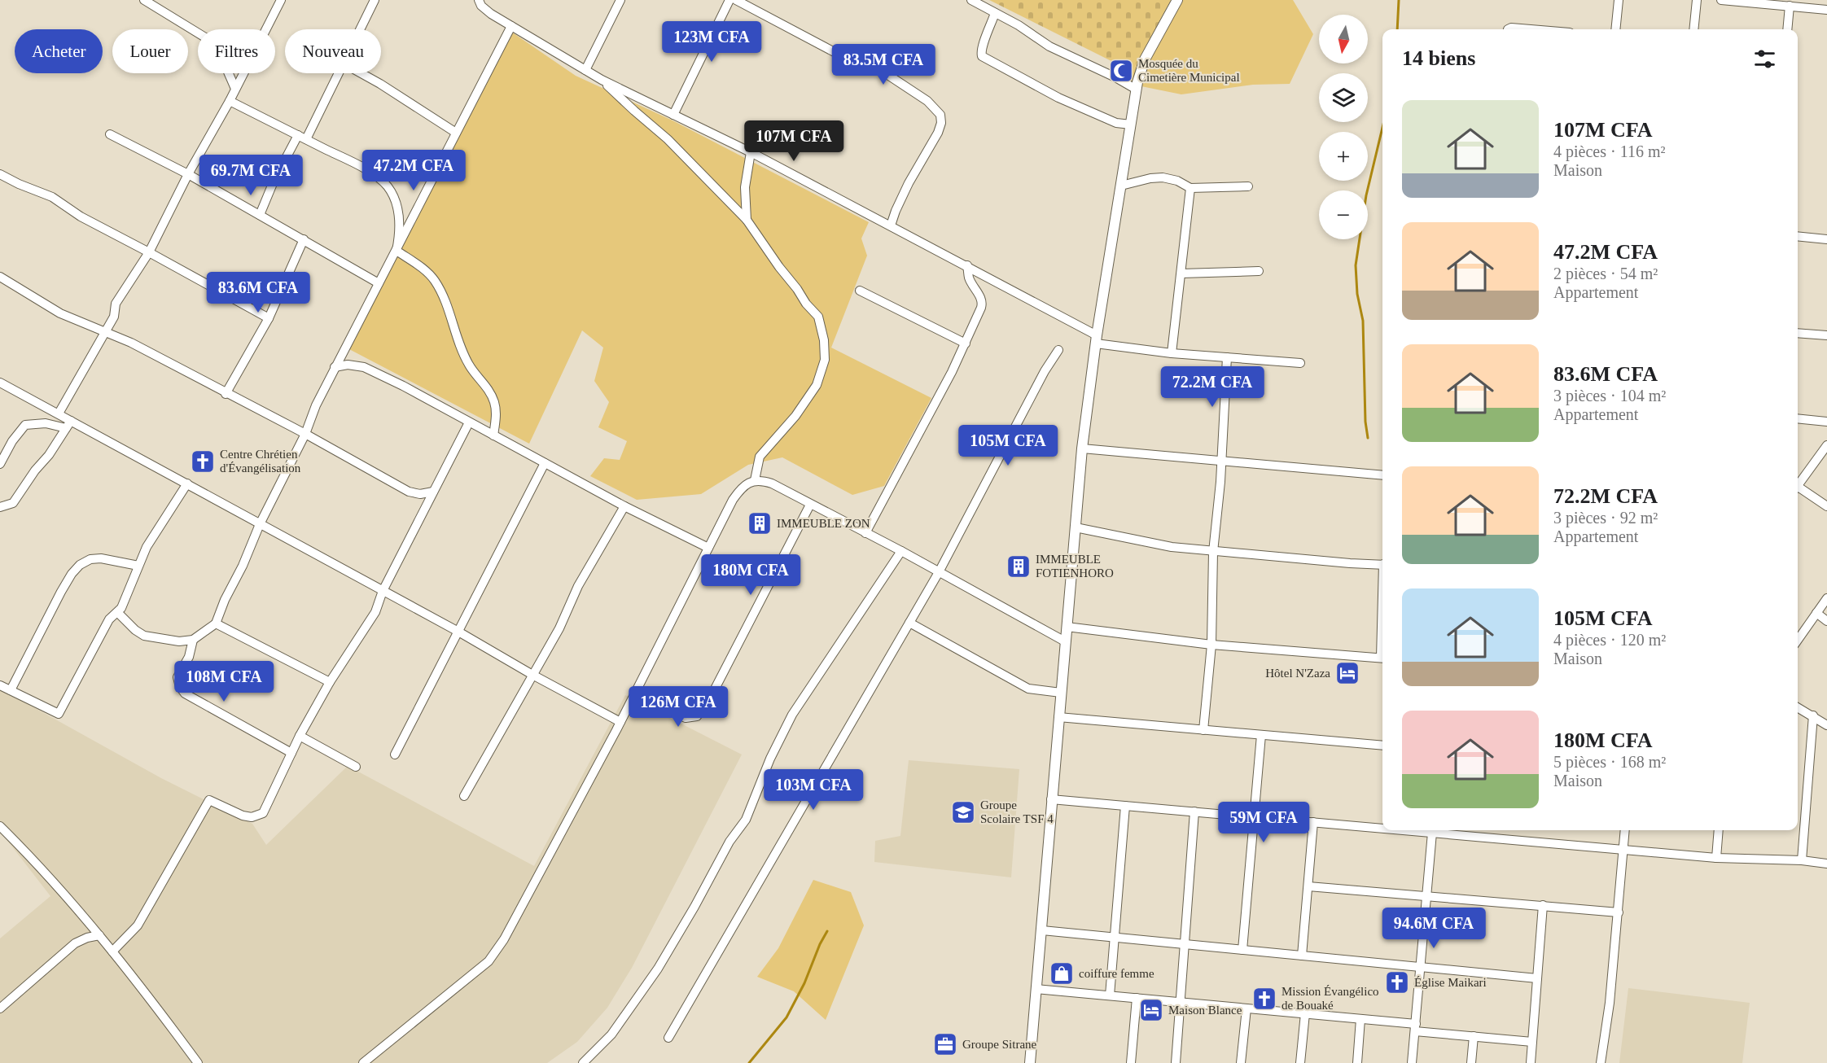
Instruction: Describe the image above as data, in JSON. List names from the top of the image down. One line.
{"places":{"mosque":["Mosquée du Cimetière Municipal"],"church":["Centre Chrétien d'Évangélisation","Église Maikari","Mission Évangélico de Bouaké"],"building":["IMMEUBLE ZON","IMMEUBLE FOTIENHORO"],"hotel":["Hôtel N'Zaza","Maison Blance"],"school or university":["Groupe Scolaire TSF 4"],"shop":["coiffure femme"],"office":["Groupe Sitrane"]},"north":"bottom","page":{"map_buttons":["+","−"],"price":["123M CFA","83.5M CFA","107M CFA","47.2M CFA","69.7M CFA","83.6M CFA","72.2M CFA","105M CFA","180M CFA","108M CFA","126M CFA","103M CFA","59M CFA","94.6M CFA"],"chip":["Acheter","Louer","Filtres","Nouveau"],"heading":"14 biens","list":[{"name":"107M CFA","note":"4 pièces · 116 m² · Maison"},{"name":"47.2M CFA","note":"2 pièces · 54 m² · Appartement"},{"name":"83.6M CFA","note":"3 pièces · 104 m² · Appartement"},{"name":"72.2M CFA","note":"3 pièces · 92 m² · Appartement"},{"name":"105M CFA","note":"4 pièces · 120 m² · Maison"},{"name":"180M CFA","note":"5 pièces · 168 m² · Maison"}]}}
